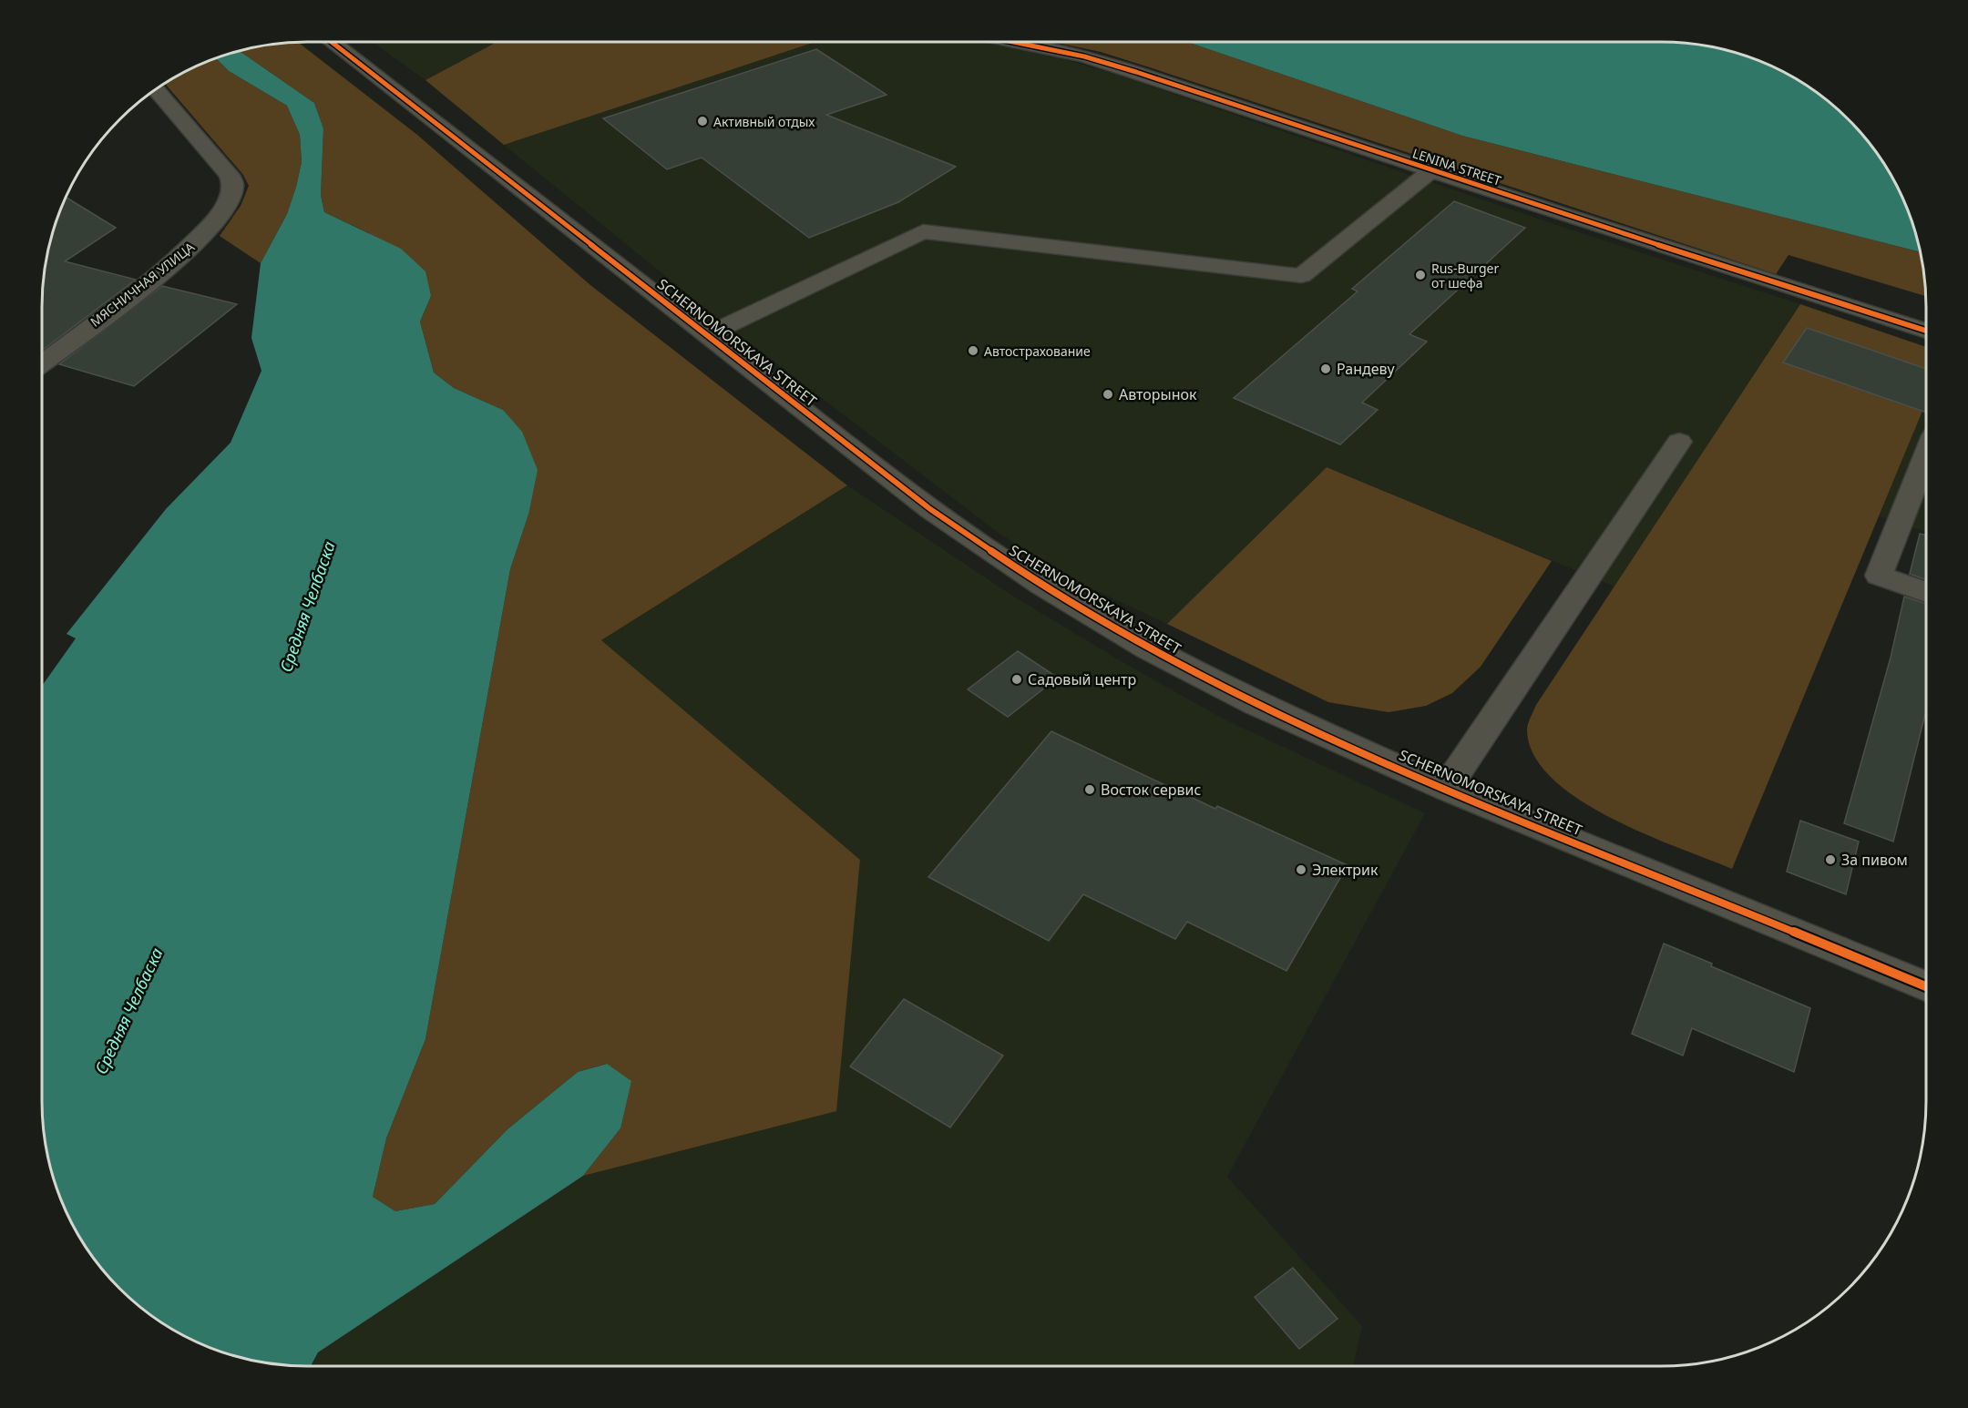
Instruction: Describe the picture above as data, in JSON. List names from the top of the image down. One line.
{"streets":{"street":["LENINA STREET","МЯСНИЧНАЯ УЛИЦА","SСHERNOMORSKAYA STREET"]},"water":["Средняя Челбаска"],"places":["Активный отдых","Rus-Burger от шефа","Автострахование","Рандеву","Авторынок","Садовый центр","Восток сервис","За пивом","Электрик"]}
